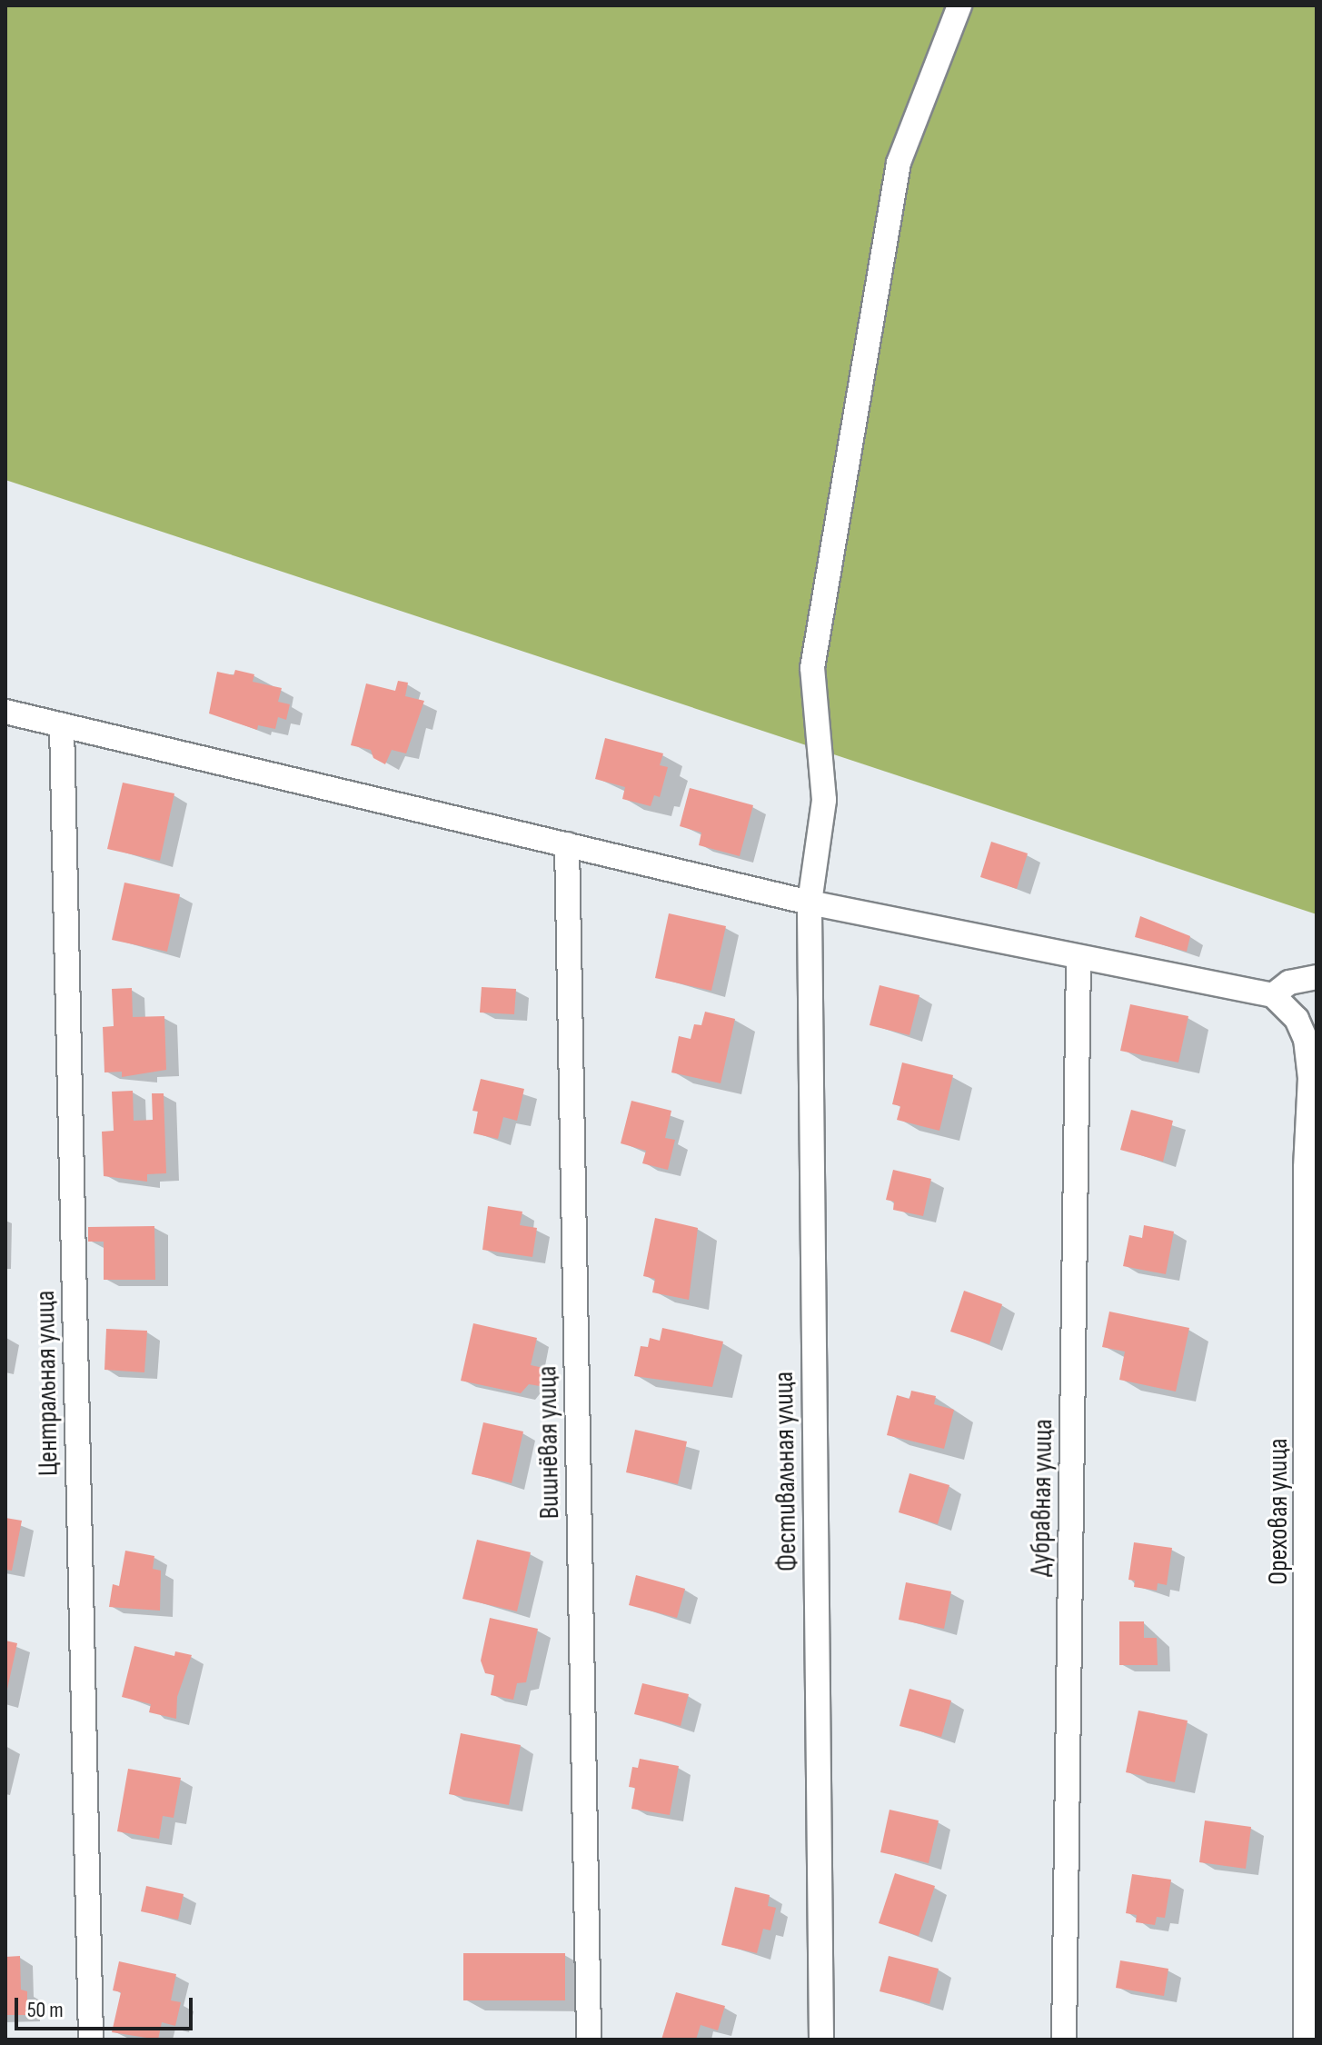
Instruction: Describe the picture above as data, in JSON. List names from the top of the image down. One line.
{"streets":{"street":["Центральная улица","Вишнёвая улица","Фестивальная улица","Дубравная улица","Ореховая улица"]},"scale_bar":"50 m"}
